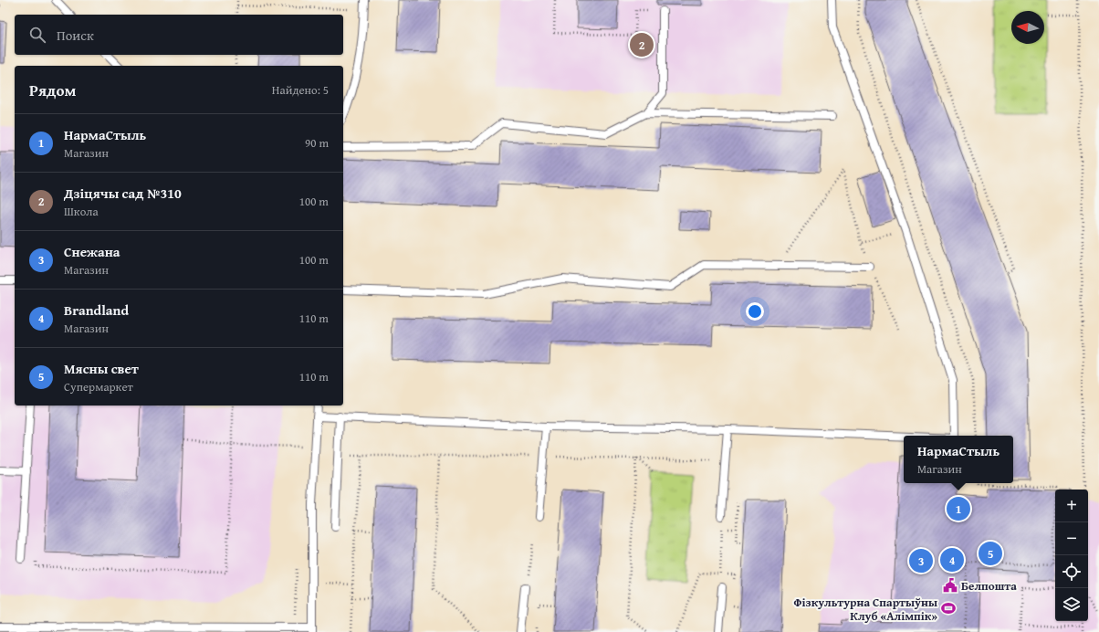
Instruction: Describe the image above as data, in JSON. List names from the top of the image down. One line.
{"places":{"public building":["Белпошта"],"sports":["Фізкультурна Спартыўны Клуб «Алімпік»"]},"north":"left","page":{"search":"Поиск","pins":["2","1","5","4","3"],"heading":["Рядом","Найдено: 5"],"list":[{"mark":"1","name":"НармаСтыль","note":"Магазин","value":"90 m"},{"mark":"2","name":"Дзіцячы сад №310","note":"Школа","value":"100 m"},{"mark":"3","name":"Снежана","note":"Магазин","value":"100 m"},{"mark":"4","name":"Brandland","note":"Магазин","value":"110 m"},{"mark":"5","name":"Мясны свет","note":"Супермаркет","value":"110 m"}],"popup":["НармаСтыль","Магазин"],"map_buttons":["+","−"]}}
